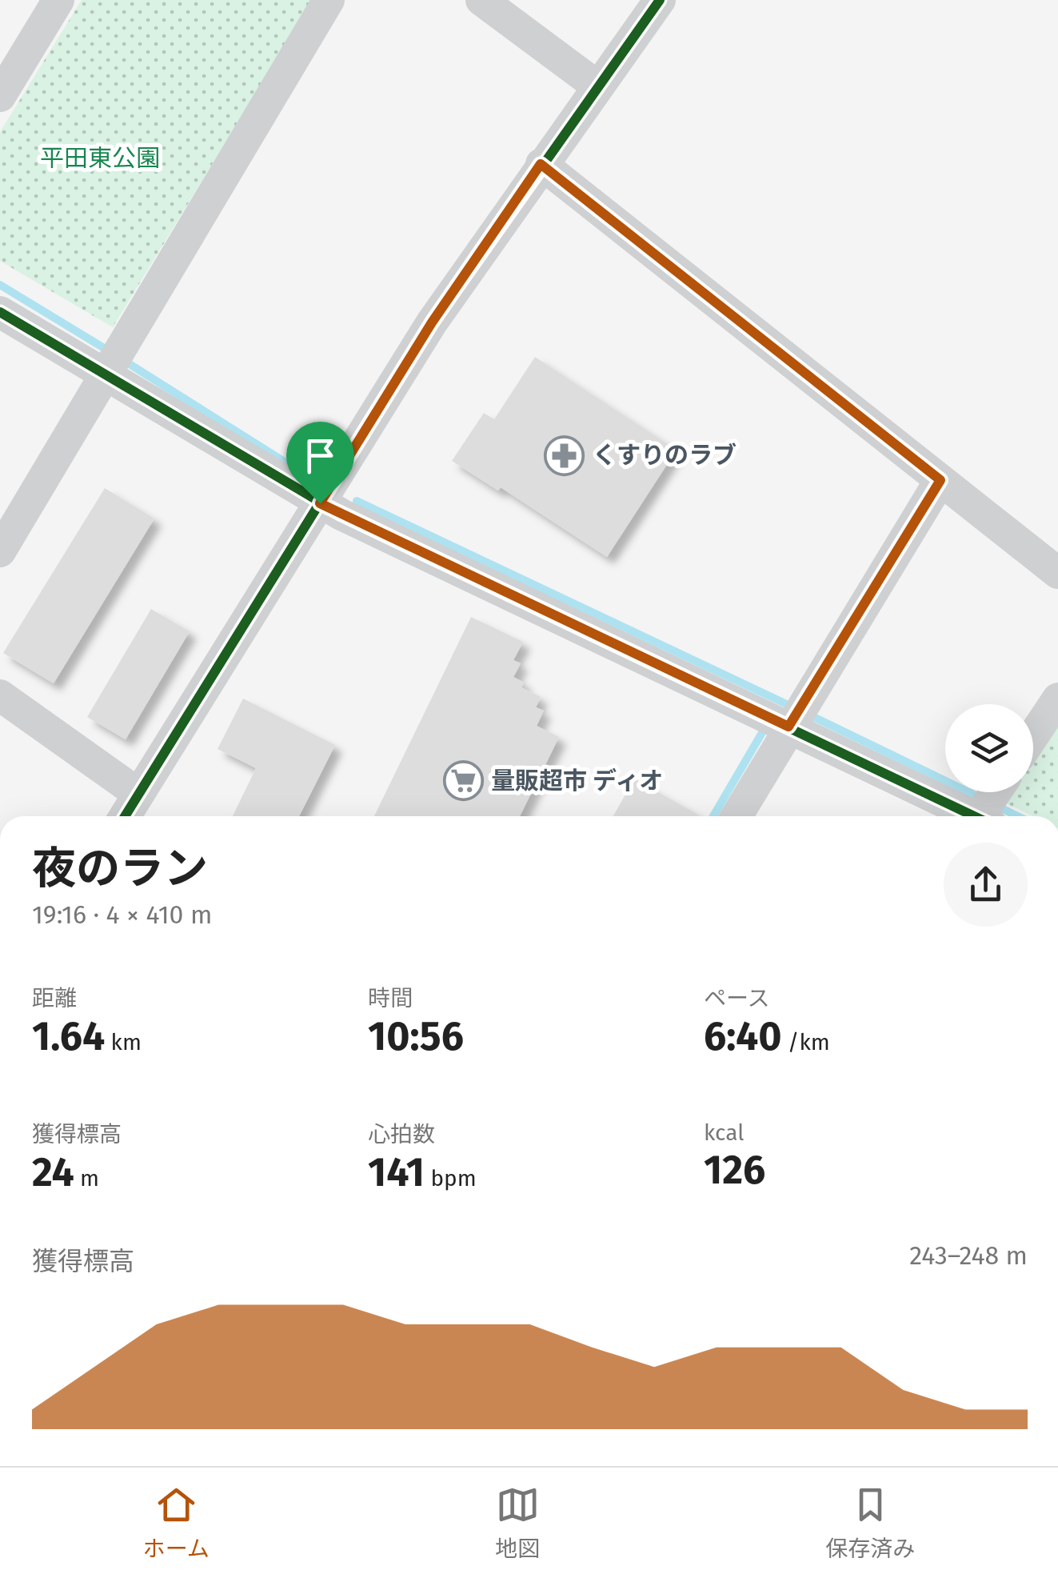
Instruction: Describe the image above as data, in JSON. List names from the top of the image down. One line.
{"parks":["平田東公園"],"places":{"pharmacy":["くすりのラブ"],"supermarket":["量販超市 ディオ"]},"page":{"heading":["夜のラン","19:16 · 4 × 410 m"],"stats":[["距離","1.64 km"],["時間","10:56"],["ペース","6:40 /km"],["獲得標高","24 m"],["心拍数","141 bpm"],["kcal","126"]],"chart":["獲得標高","243–248 m"],"tabs":["ホーム","地図","保存済み"]}}
